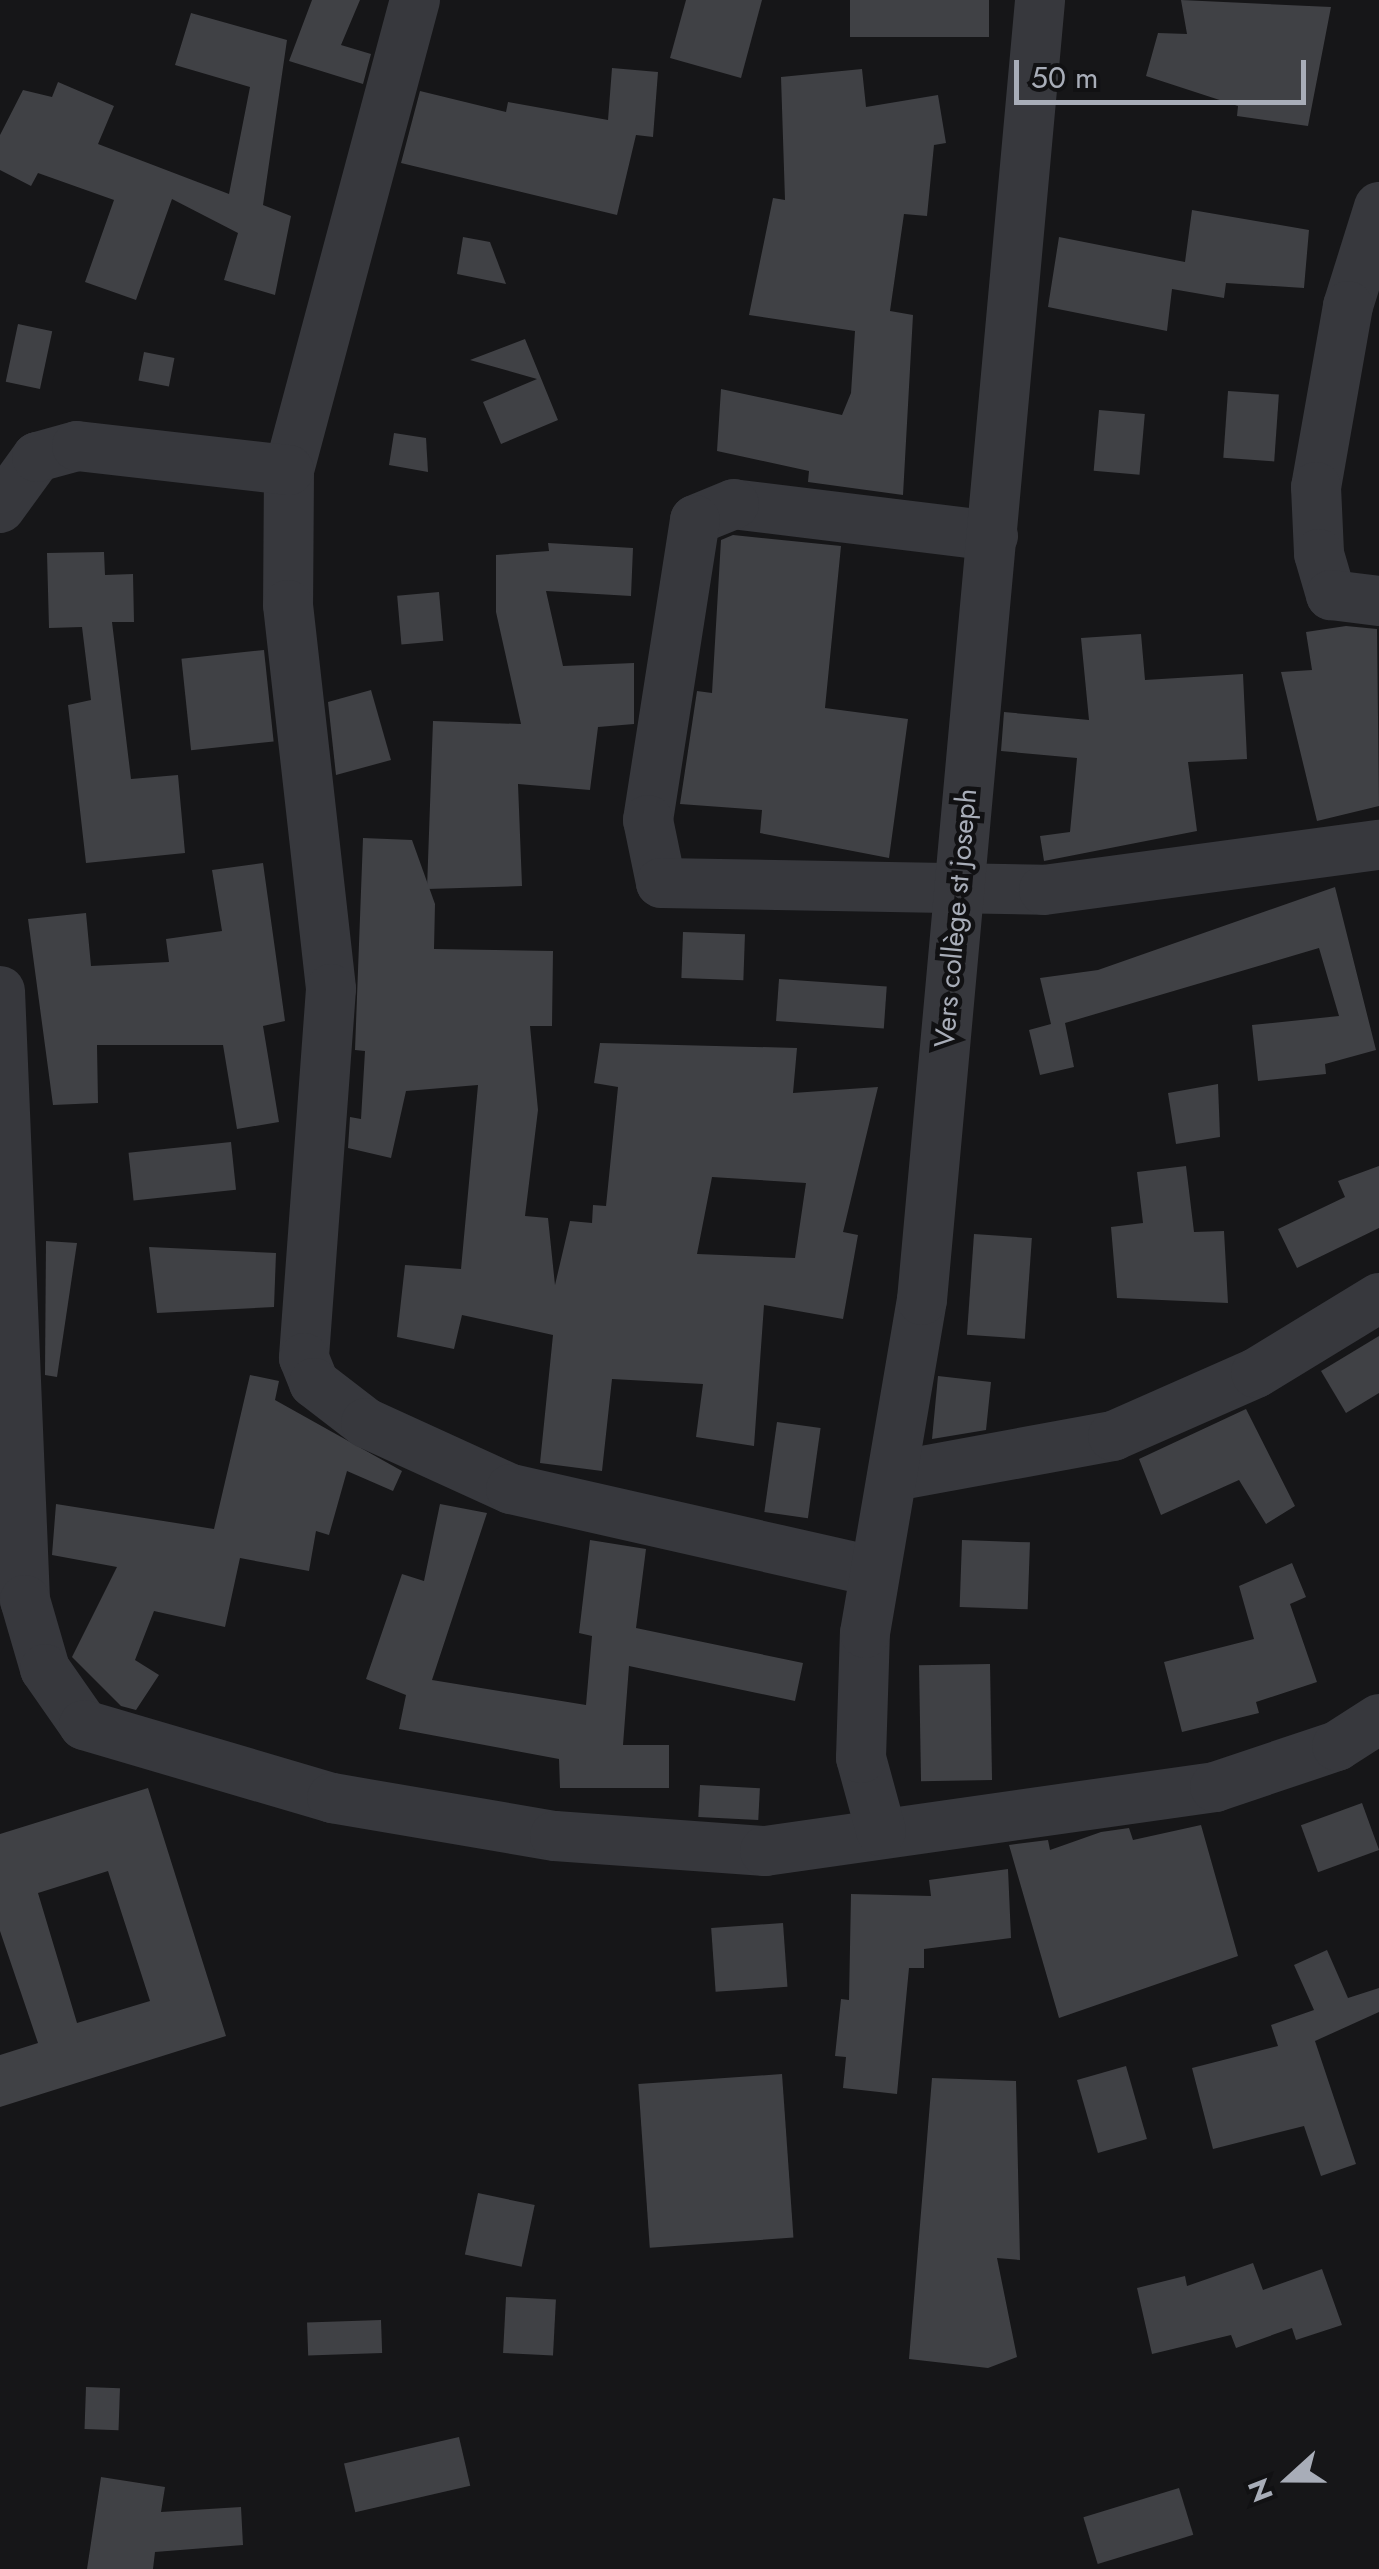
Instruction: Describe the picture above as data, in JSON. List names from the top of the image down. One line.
{"streets":{"street":["Vers collège st joseph"]},"scale_bar":"50 m","north":"left"}
